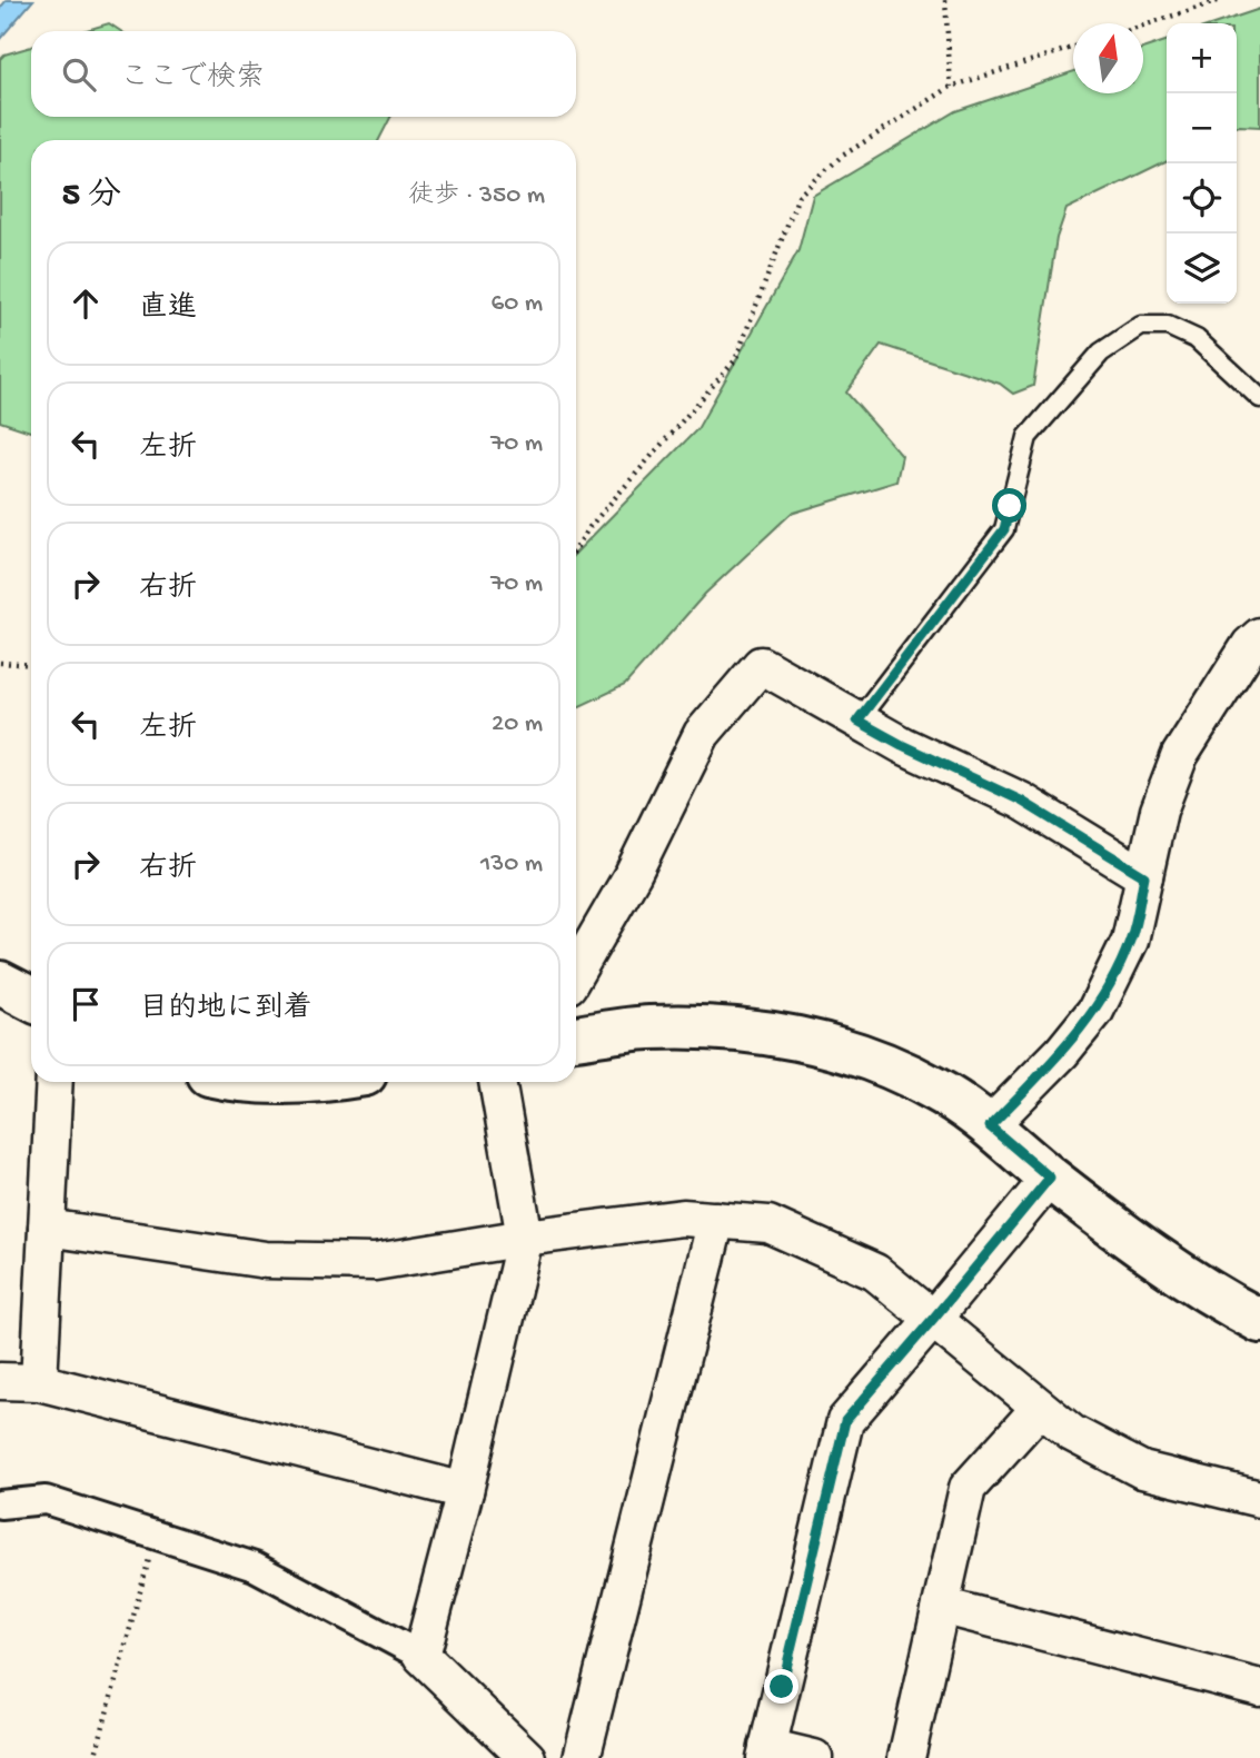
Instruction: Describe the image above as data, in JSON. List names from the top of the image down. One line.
{"north":"top","page":{"map_buttons":["+","−"],"search":"ここで検索","heading":["5 分","徒歩 · 350 m"],"list":[["直進","60 m"],["左折","70 m"],["右折","70 m"],["左折","20 m"],["右折","130 m"],"目的地に到着"]}}
